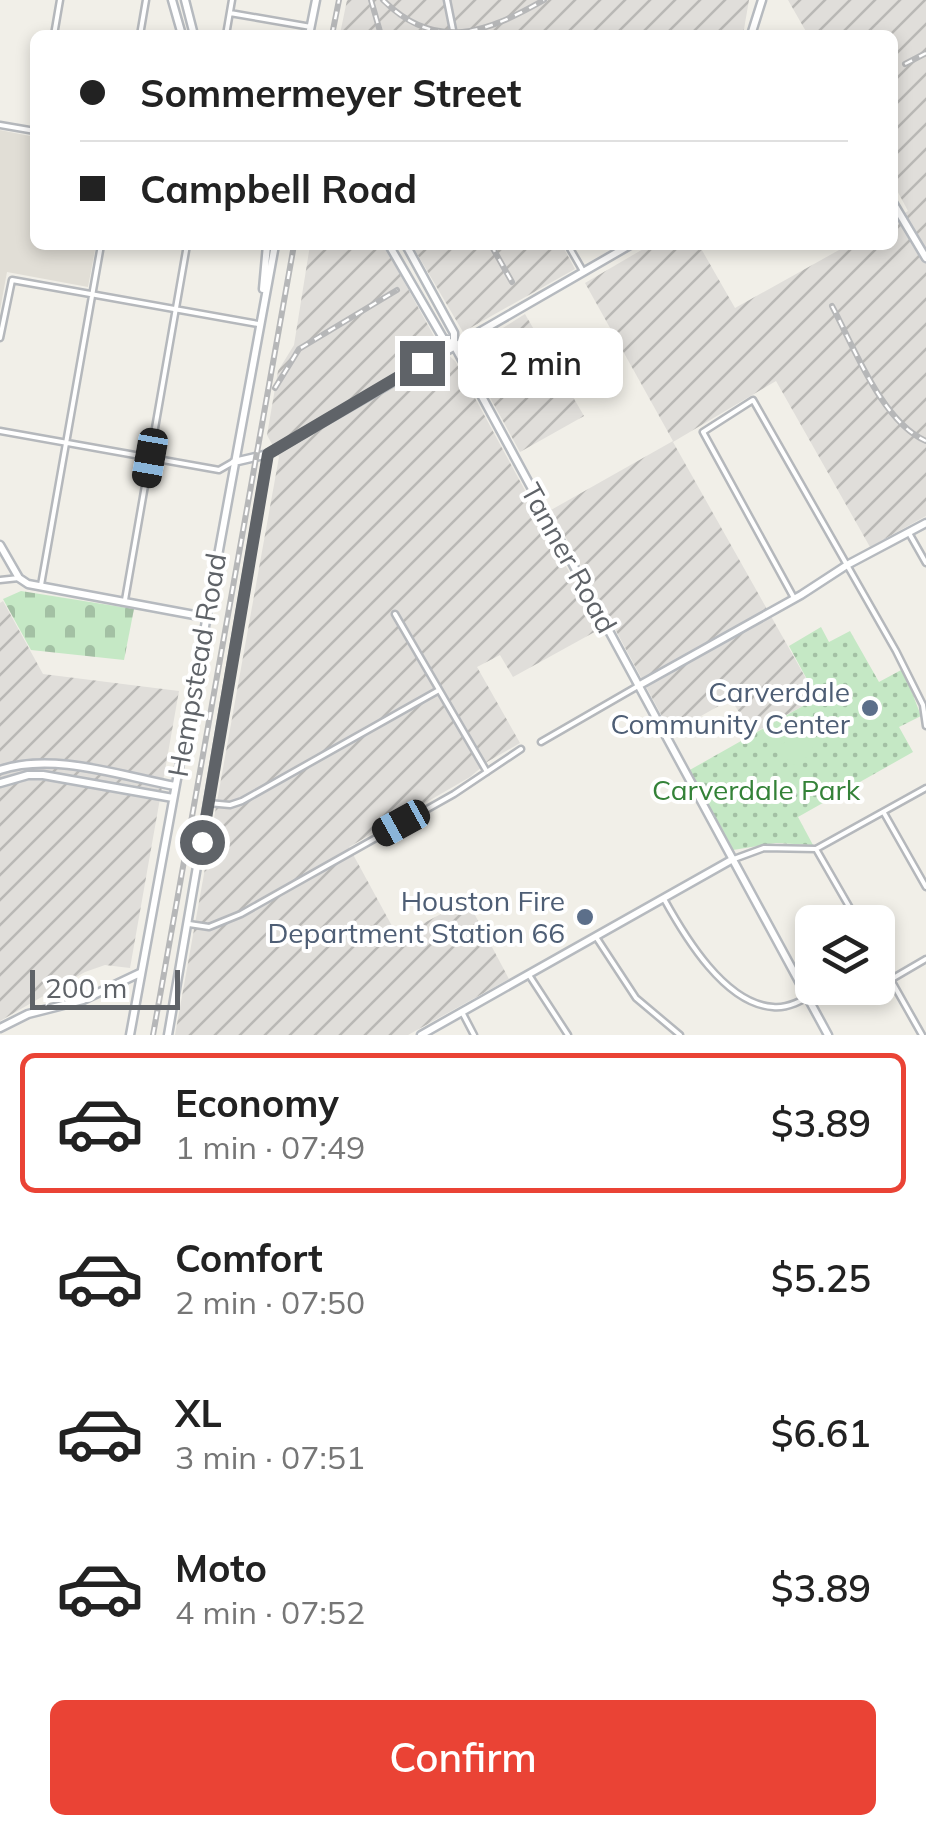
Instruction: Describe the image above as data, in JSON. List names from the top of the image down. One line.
{"streets":{"street":["Tanner Road","Hempstead Road"]},"parks":["Carverdale Park"],"places":["Carverdale Community Center","Houston Fire Department Station 66"],"scale_bar":"200 m","page":{"banner":["Sommermeyer Street","Campbell Road"],"bubble":"2 min","scale":"200 m","list":[{"name":"Economy","note":"1 min · 07:49","value":"$3.89"},{"name":"Comfort","note":"2 min · 07:50","value":"$5.25"},{"name":"XL","note":"3 min · 07:51","value":"$6.61"},{"name":"Moto","note":"4 min · 07:52","value":"$3.89"}],"buttons":"Confirm"}}
